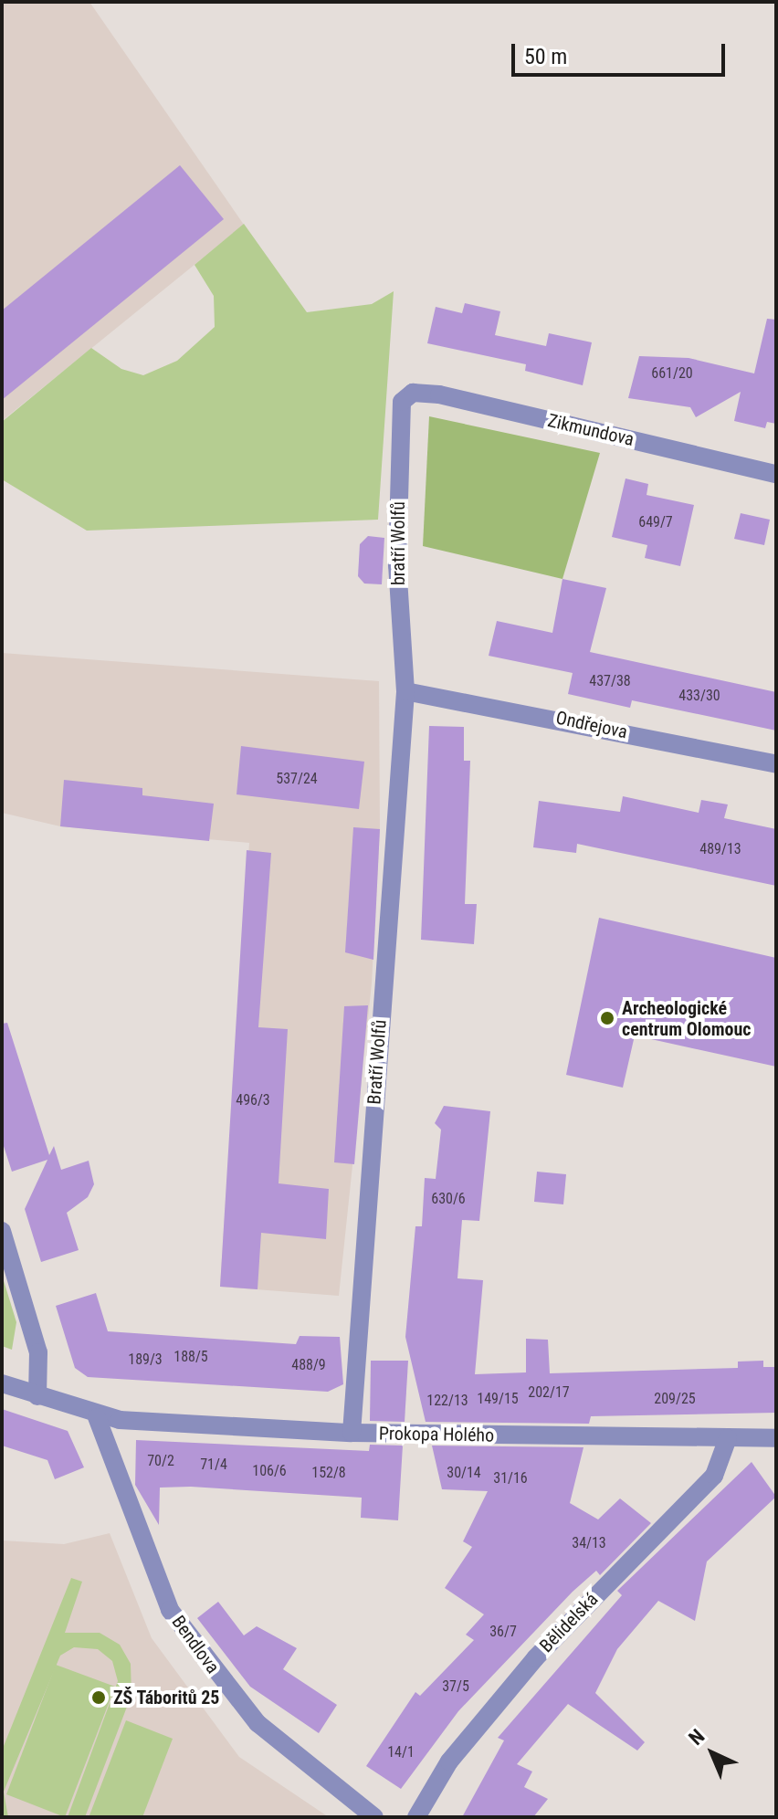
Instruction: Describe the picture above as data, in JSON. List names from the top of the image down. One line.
{"streets":{"street":["Zikmundova","bratří Wolfů","Ondřejova","Bratří Wolfů","Prokopa Holého","Bělidelská","Bendlova"]},"crossings":[["Zikmundova","bratří Wolfů"],["bratří Wolfů","Ondřejova"],["bratří Wolfů","Bratří Wolfů"],["Ondřejova","Bratří Wolfů"],["Bratří Wolfů","Prokopa Holého"],["Prokopa Holého","Bělidelská"],["Prokopa Holého","Bendlova"]],"places":["Archeologické centrum Olomouc","ZŠ Táboritů 25"],"house_numbers":["661/20","649/7","437/38","433/30","537/24","489/13","496/3","630/6","188/5","189/3","488/9","202/17","149/15","209/25","122/13","70/2","71/4","106/6","152/8","30/14","31/16","34/13","36/7","37/5","14/1"],"scale_bar":"50 m","north":"top left"}
